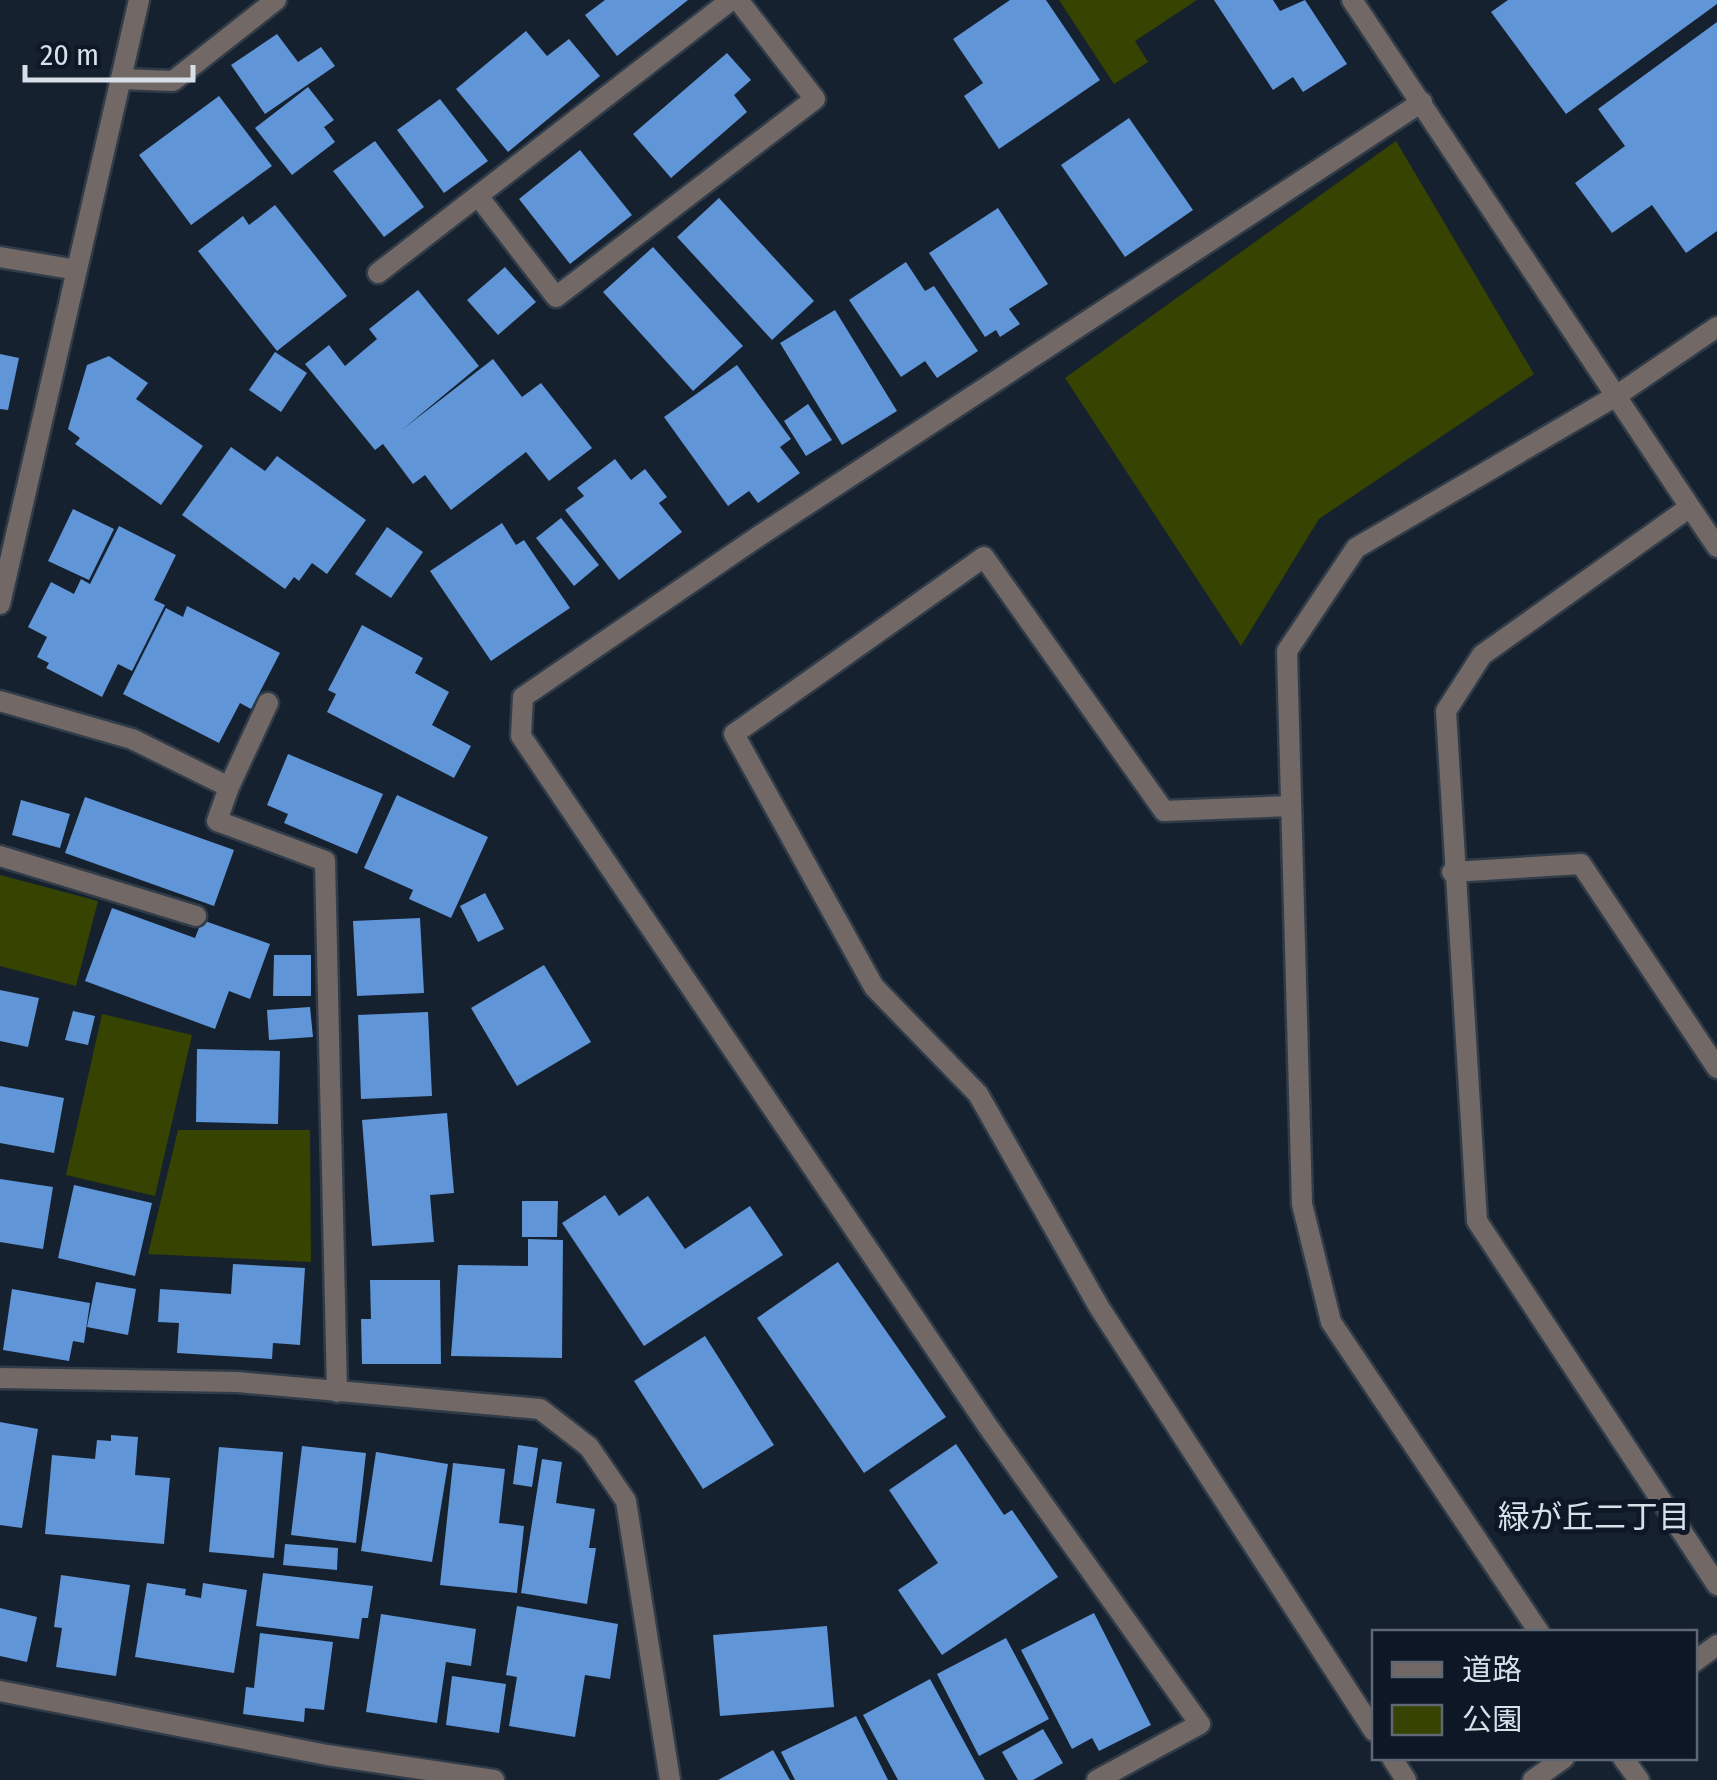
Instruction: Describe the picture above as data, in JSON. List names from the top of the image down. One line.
{"districts":["緑が丘二丁目"],"legend":["道路","公園"],"scale_bar":"20 m"}
